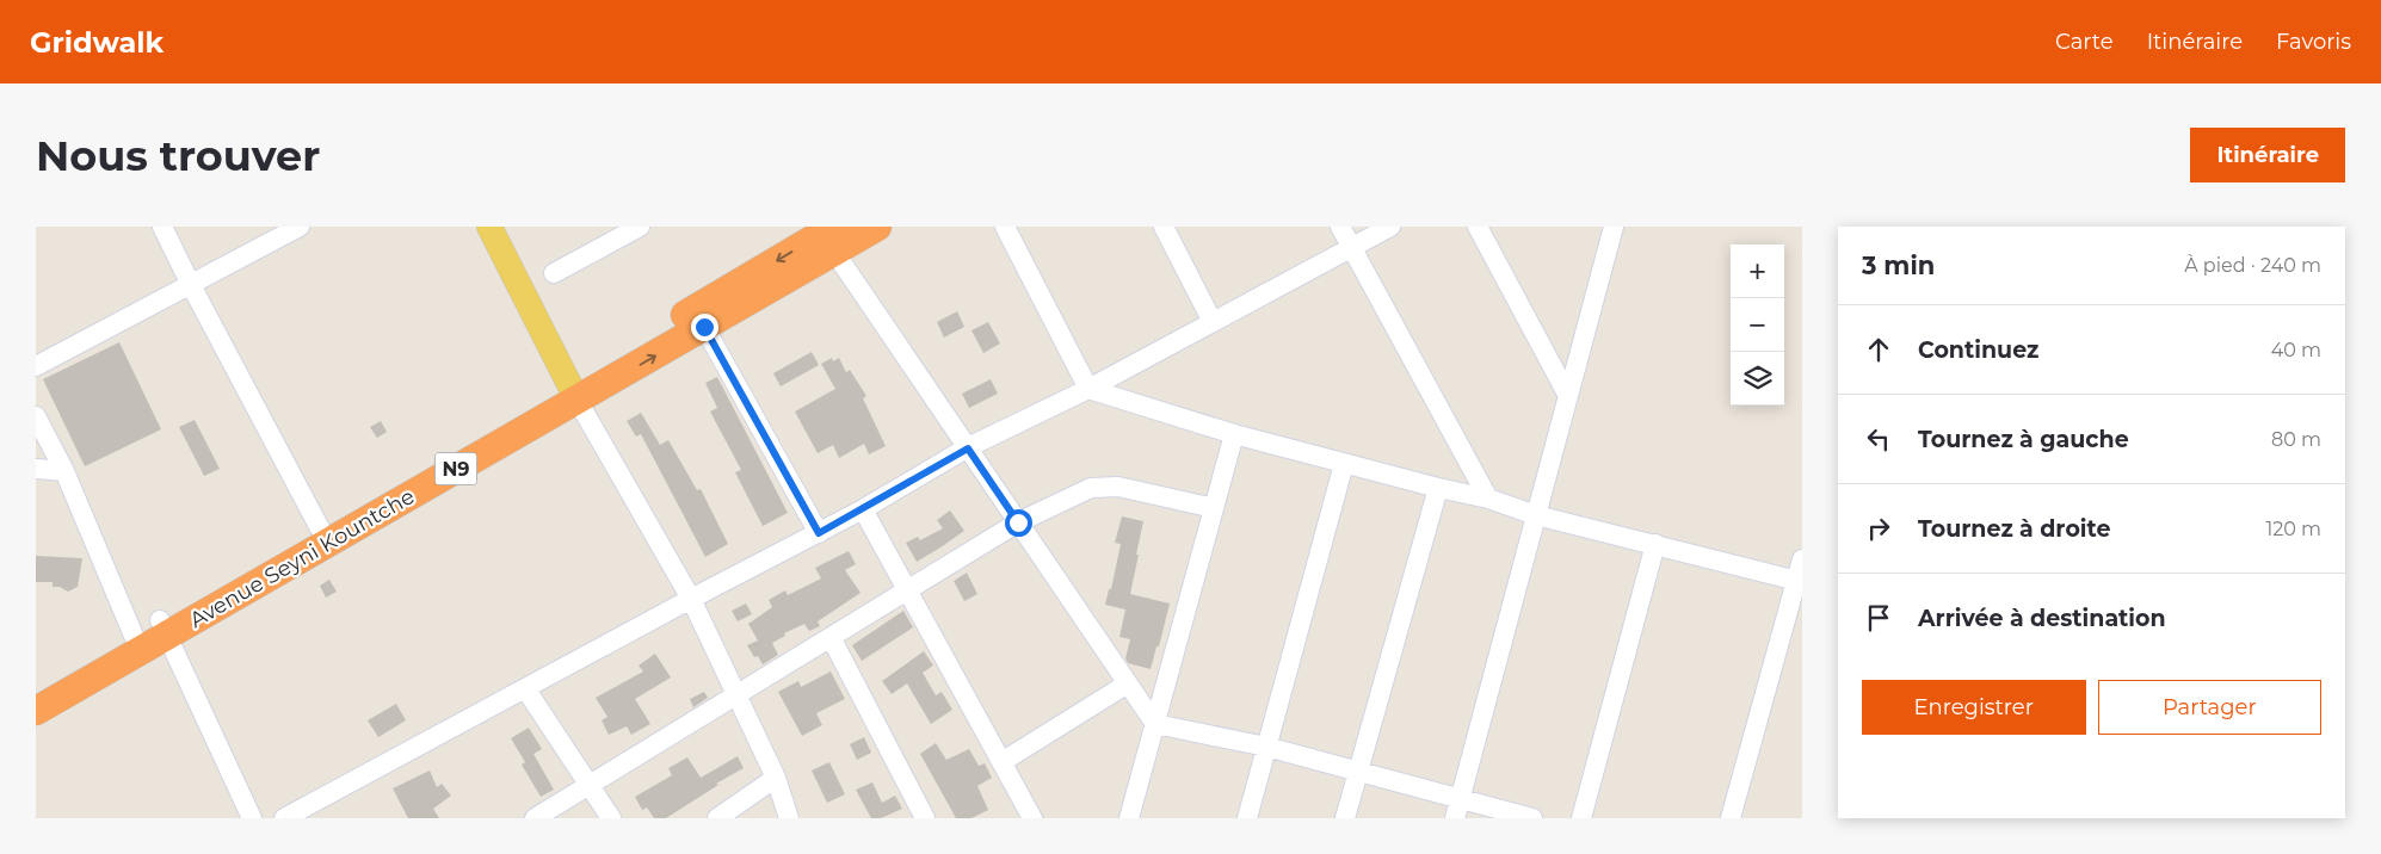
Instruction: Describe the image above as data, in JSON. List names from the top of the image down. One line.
{"streets":{"highway":["N9","Avenue Seyni Kountche"]},"page":{"header":"Gridwalk","nav":["Carte","Itinéraire","Favoris"],"buttons":["Itinéraire",["Enregistrer","Partager"]],"title":"Nous trouver","heading":["3 min","À pied · 240 m"],"map_buttons":["+","−"],"list":[["Continuez","40 m"],["Tournez à gauche","80 m"],["Tournez à droite","120 m"],"Arrivée à destination"]}}
